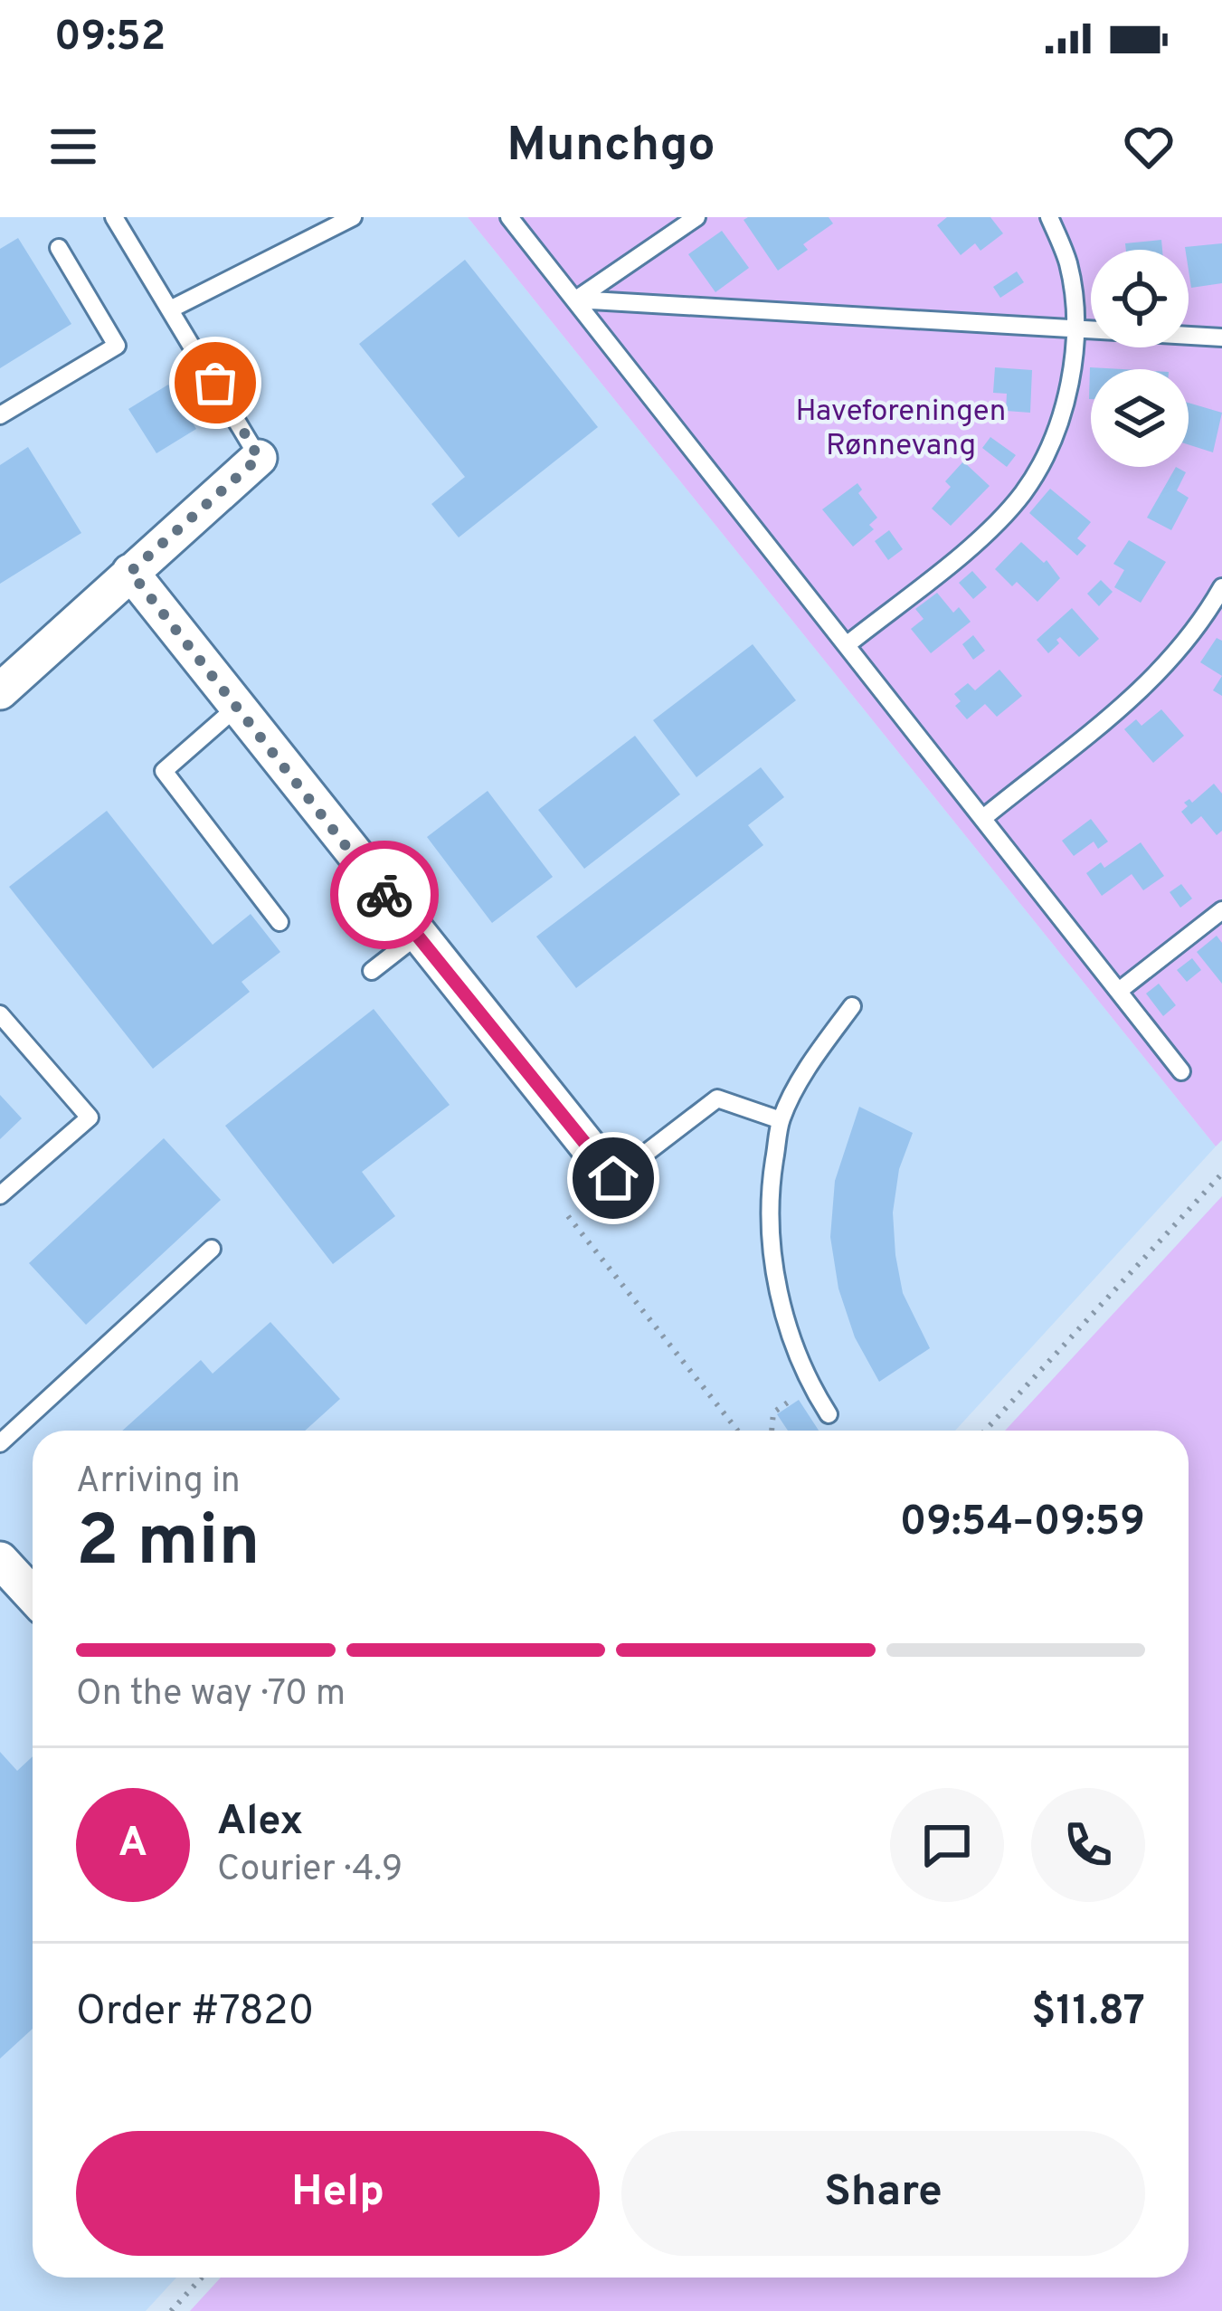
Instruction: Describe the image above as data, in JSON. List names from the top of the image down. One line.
{"parks":["Haveforeningen Rønnevang"],"page":{"status":"09:52","header":"Munchgo","heading":["2 min","Arriving in","09:54–09:59"],"panel":["Alex","Courier · 4.9","Order #7820","$11.87"],"bar":"On the way · 70 m","round":"A","buttons":["Help","Share"]}}
